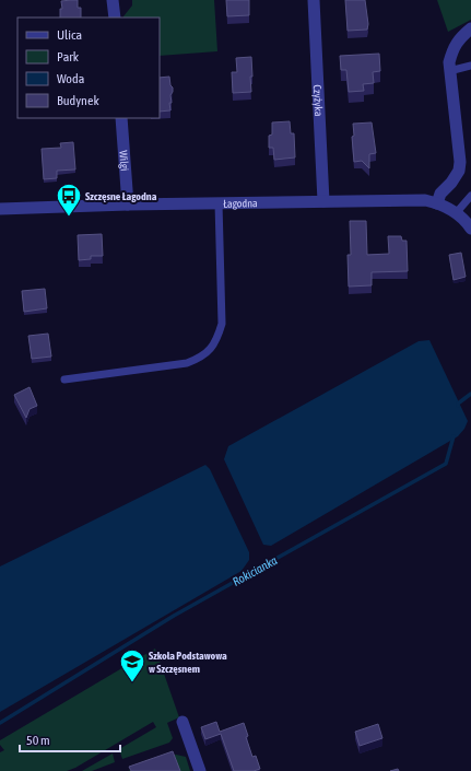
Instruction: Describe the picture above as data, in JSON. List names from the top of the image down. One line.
{"streets":{"street":["Czyżyka","Wilgi","Łagodna"]},"crossings":[["Czyżyka","Łagodna"],["Wilgi","Łagodna"]],"water":["Rokicianka"],"places":{"bus stop":["Szczęsne Łagodna"],"school or university":["Szkoła Podstawowa w Szczęsnem"]},"legend":["Ulica","Park","Woda","Budynek"],"scale_bar":"50 m"}
